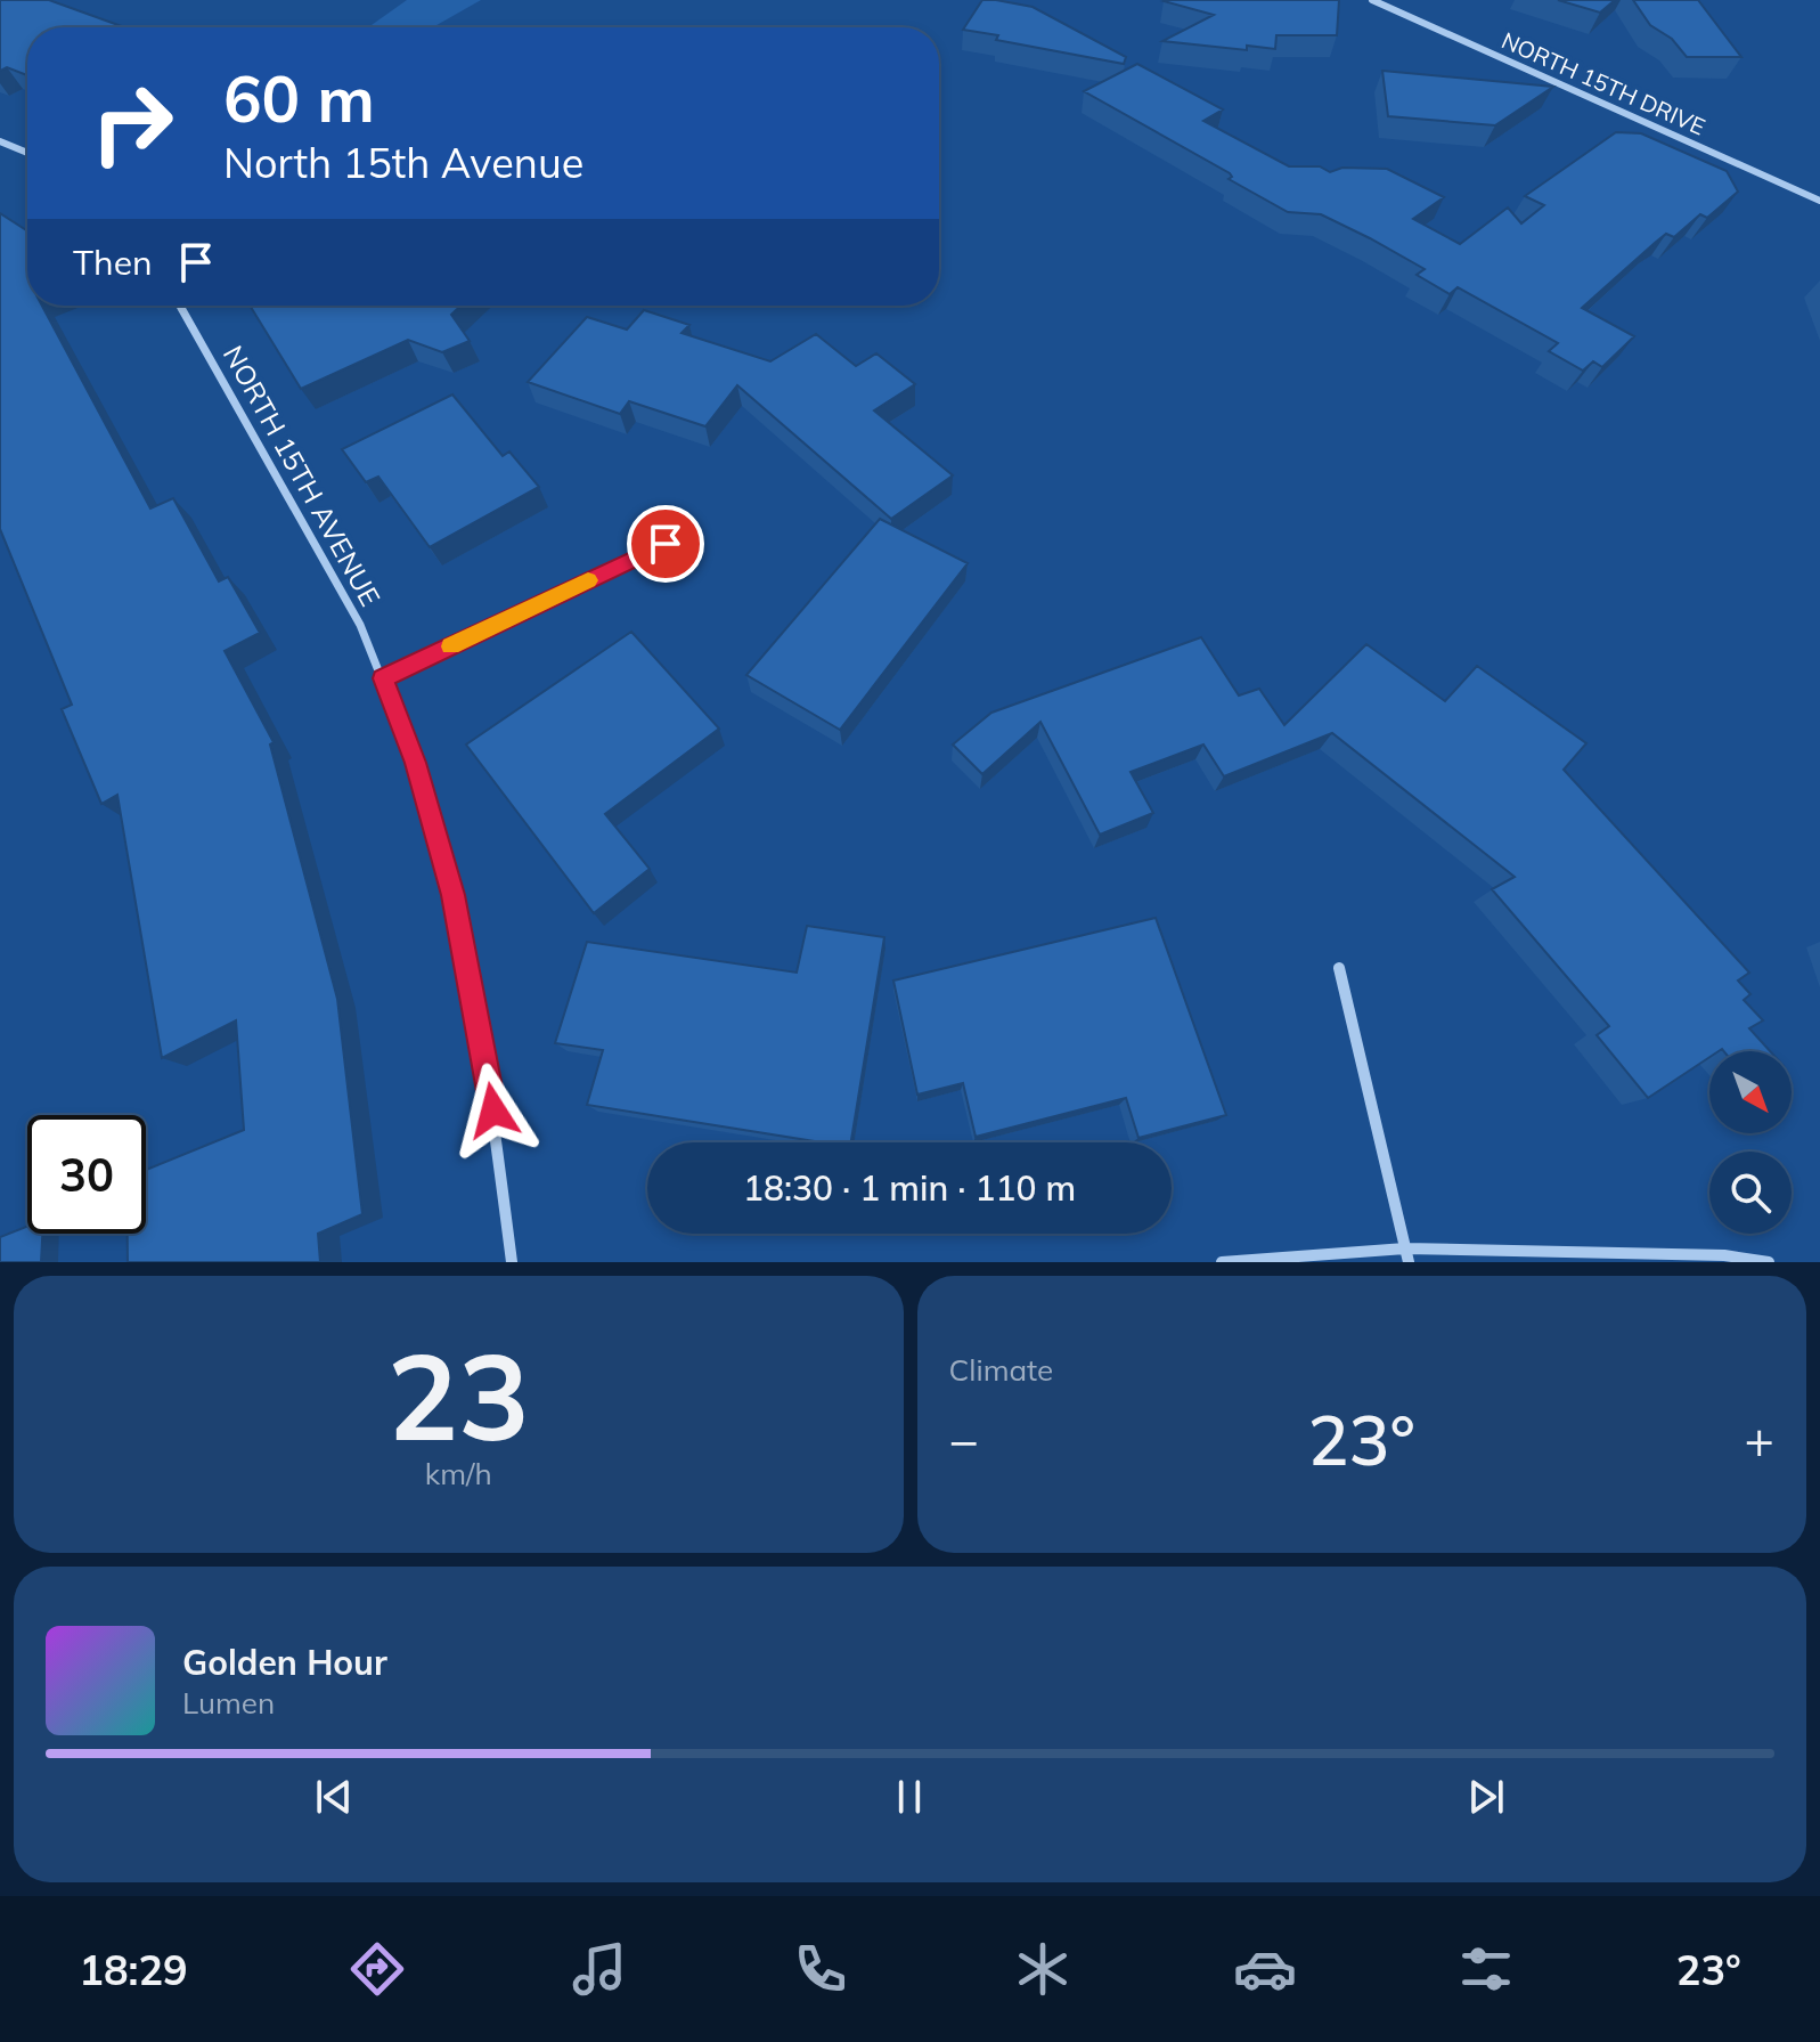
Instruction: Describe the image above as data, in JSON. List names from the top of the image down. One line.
{"streets":{"street":["NORTH 15TH DRIVE","NORTH 15TH AVENUE"]},"north":"bottom right","page":{"turn":["60 m","North 15th Avenue"],"then":"Then","limit":"30","trip":"18:30 · 1 min · 110 m","tile":[["23","km/h"],"Climate"],"heat":["−","23°","+"],"song":["Golden Hour","Lumen"],"tabs":["18:29","23°"]}}
